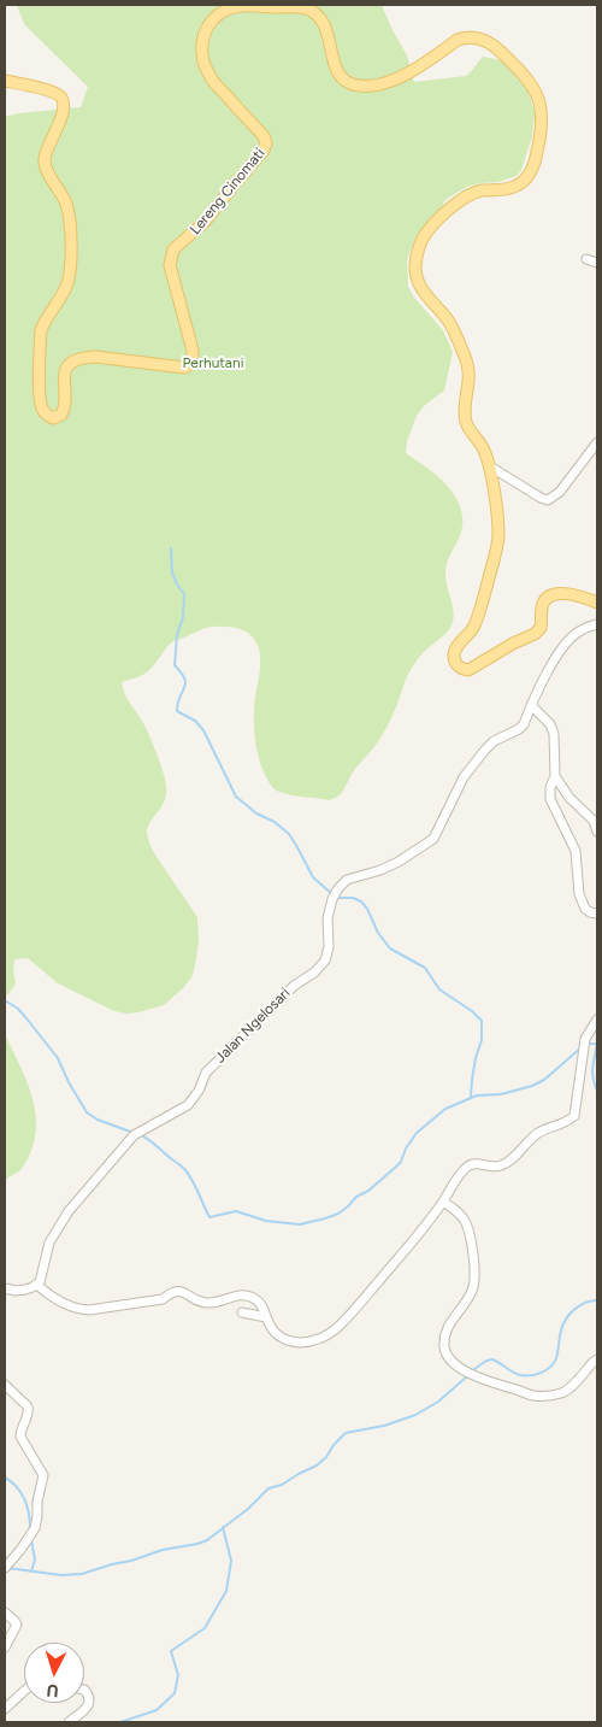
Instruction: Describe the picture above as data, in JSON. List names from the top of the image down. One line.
{"streets":{"main road":["Lereng Cinomati"],"street":["Jalan Ngelosari"]},"parks":["Perhutani"],"north":"bottom"}
